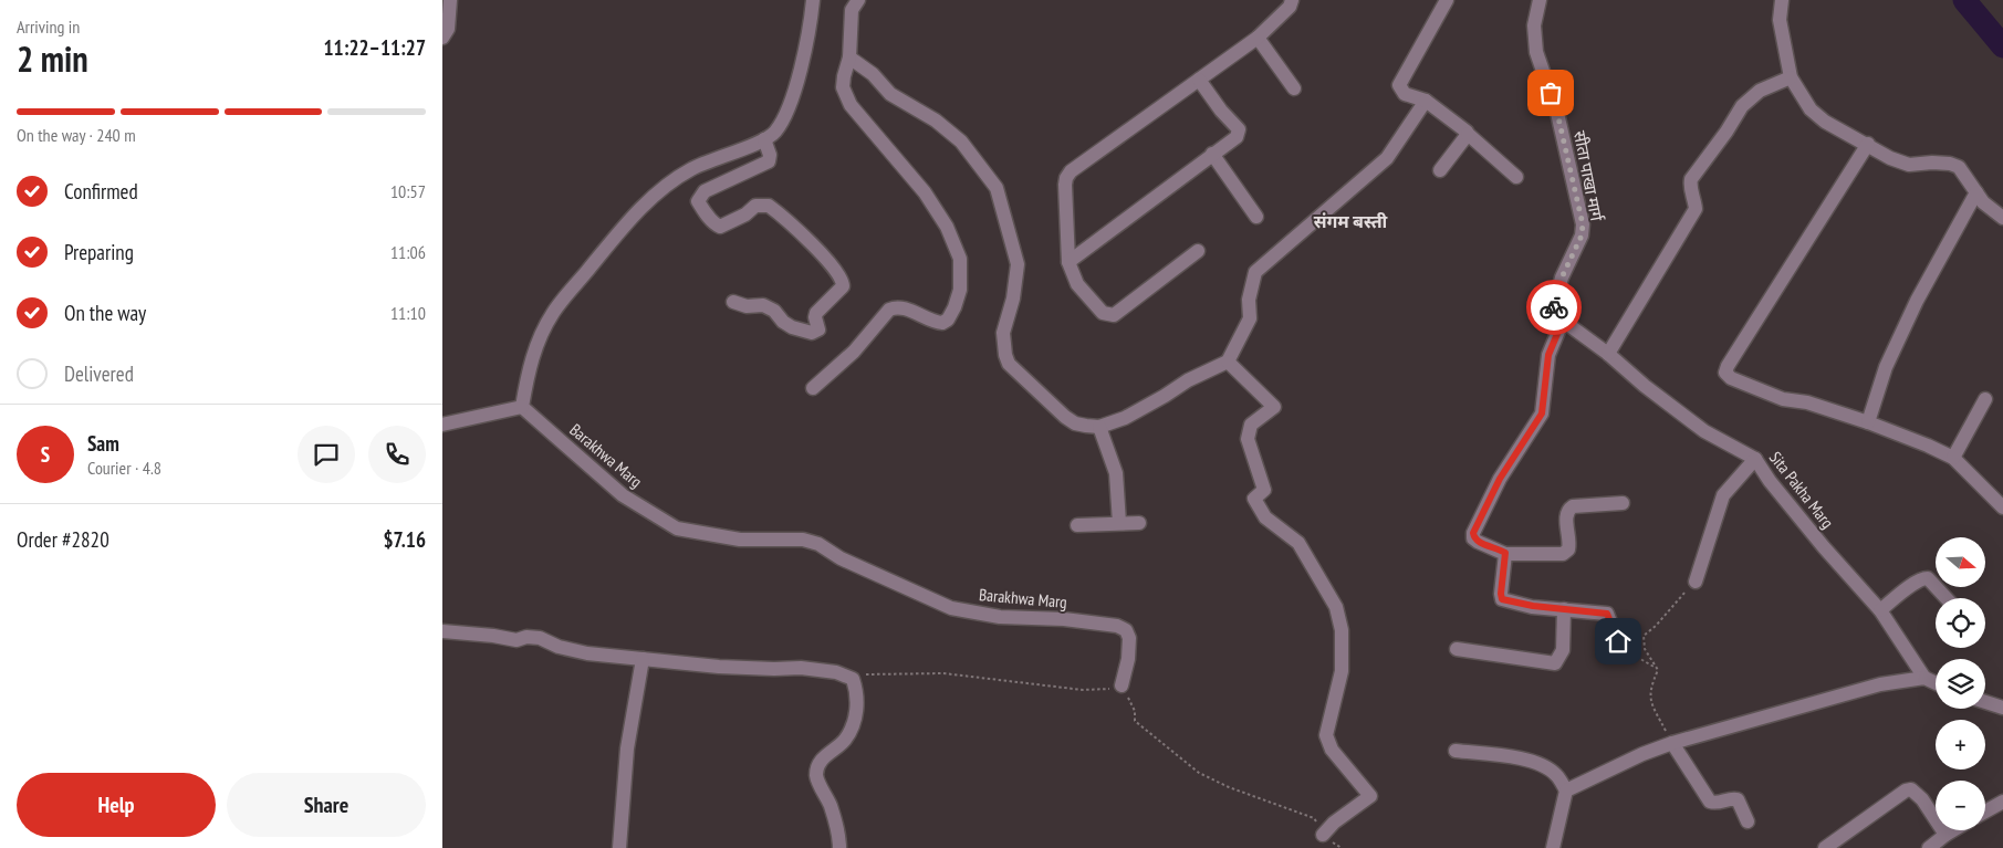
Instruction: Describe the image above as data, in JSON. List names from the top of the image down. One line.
{"streets":{"street":["सीता पाखा मार्ग","Barakhwa Marg","Sita Pakha Marg"]},"crossings":[["सीता पाखा मार्ग","Sita Pakha Marg"]],"districts":["संगम बस्ती"],"north":"right","page":{"heading":["2 min","Arriving in","11:22–11:27"],"panel":["Sam","Courier · 4.8","Order #2820","$7.16"],"bar":"On the way · 240 m","list":[["Confirmed","10:57"],["Preparing","11:06"],["On the way","11:10"],"Delivered"],"round":"S","map_buttons":["+","−"],"buttons":["Help","Share"]}}
